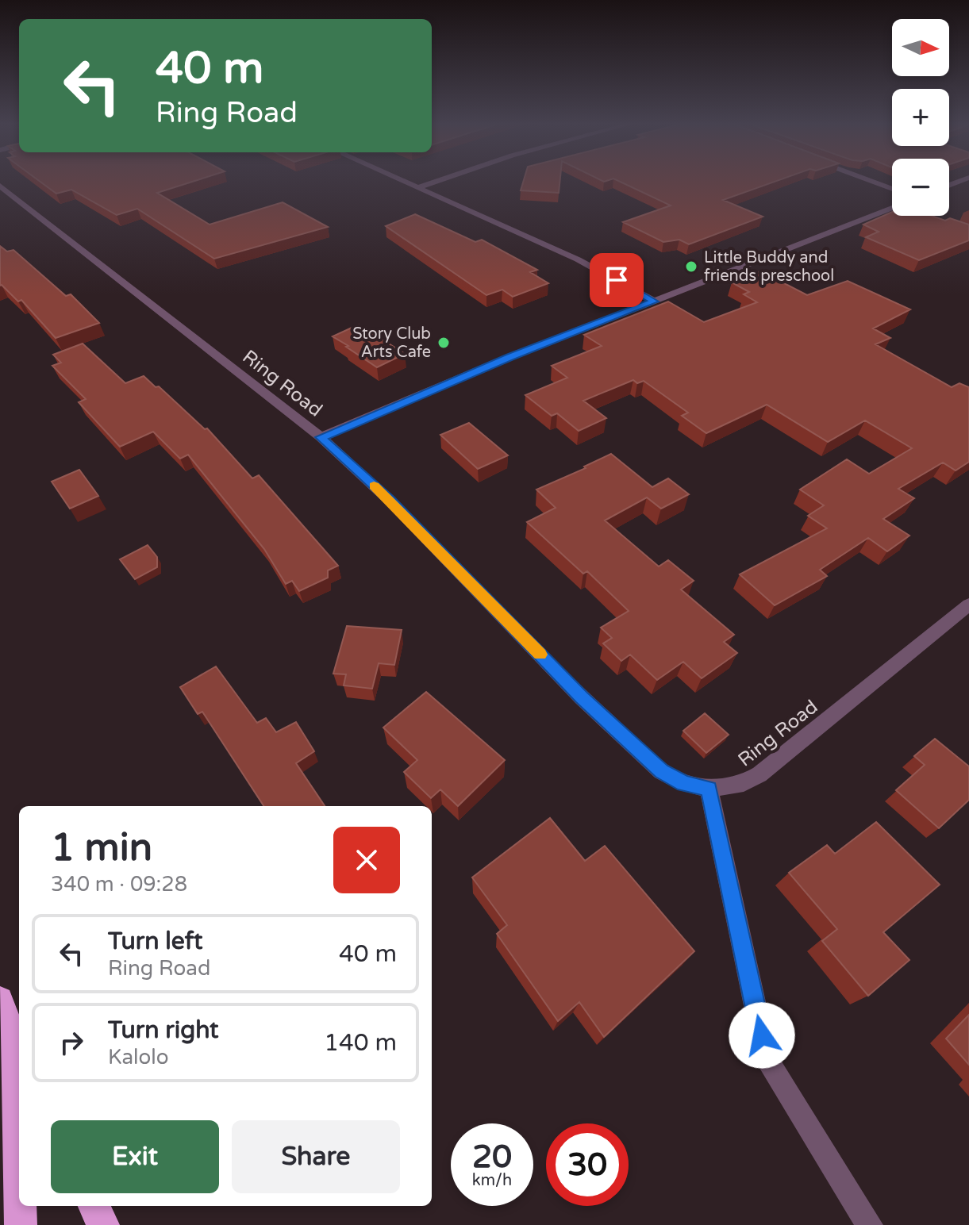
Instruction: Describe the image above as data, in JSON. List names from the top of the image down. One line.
{"streets":{"street":["Ring Road"]},"places":["Little Buddy and friends preschool","Story Club Arts Cafe"],"north":"right","page":{"map_buttons":["+","−"],"turn":["40 m","Ring Road"],"heading":["1 min","340 m · 09:28"],"list":[{"name":"Turn left","note":"Ring Road","value":"40 m"},{"name":"Turn right","note":"Kalolo","value":"140 m"}],"buttons":["Exit","Share"],"speed":"20 km/h","limit":"30"}}
